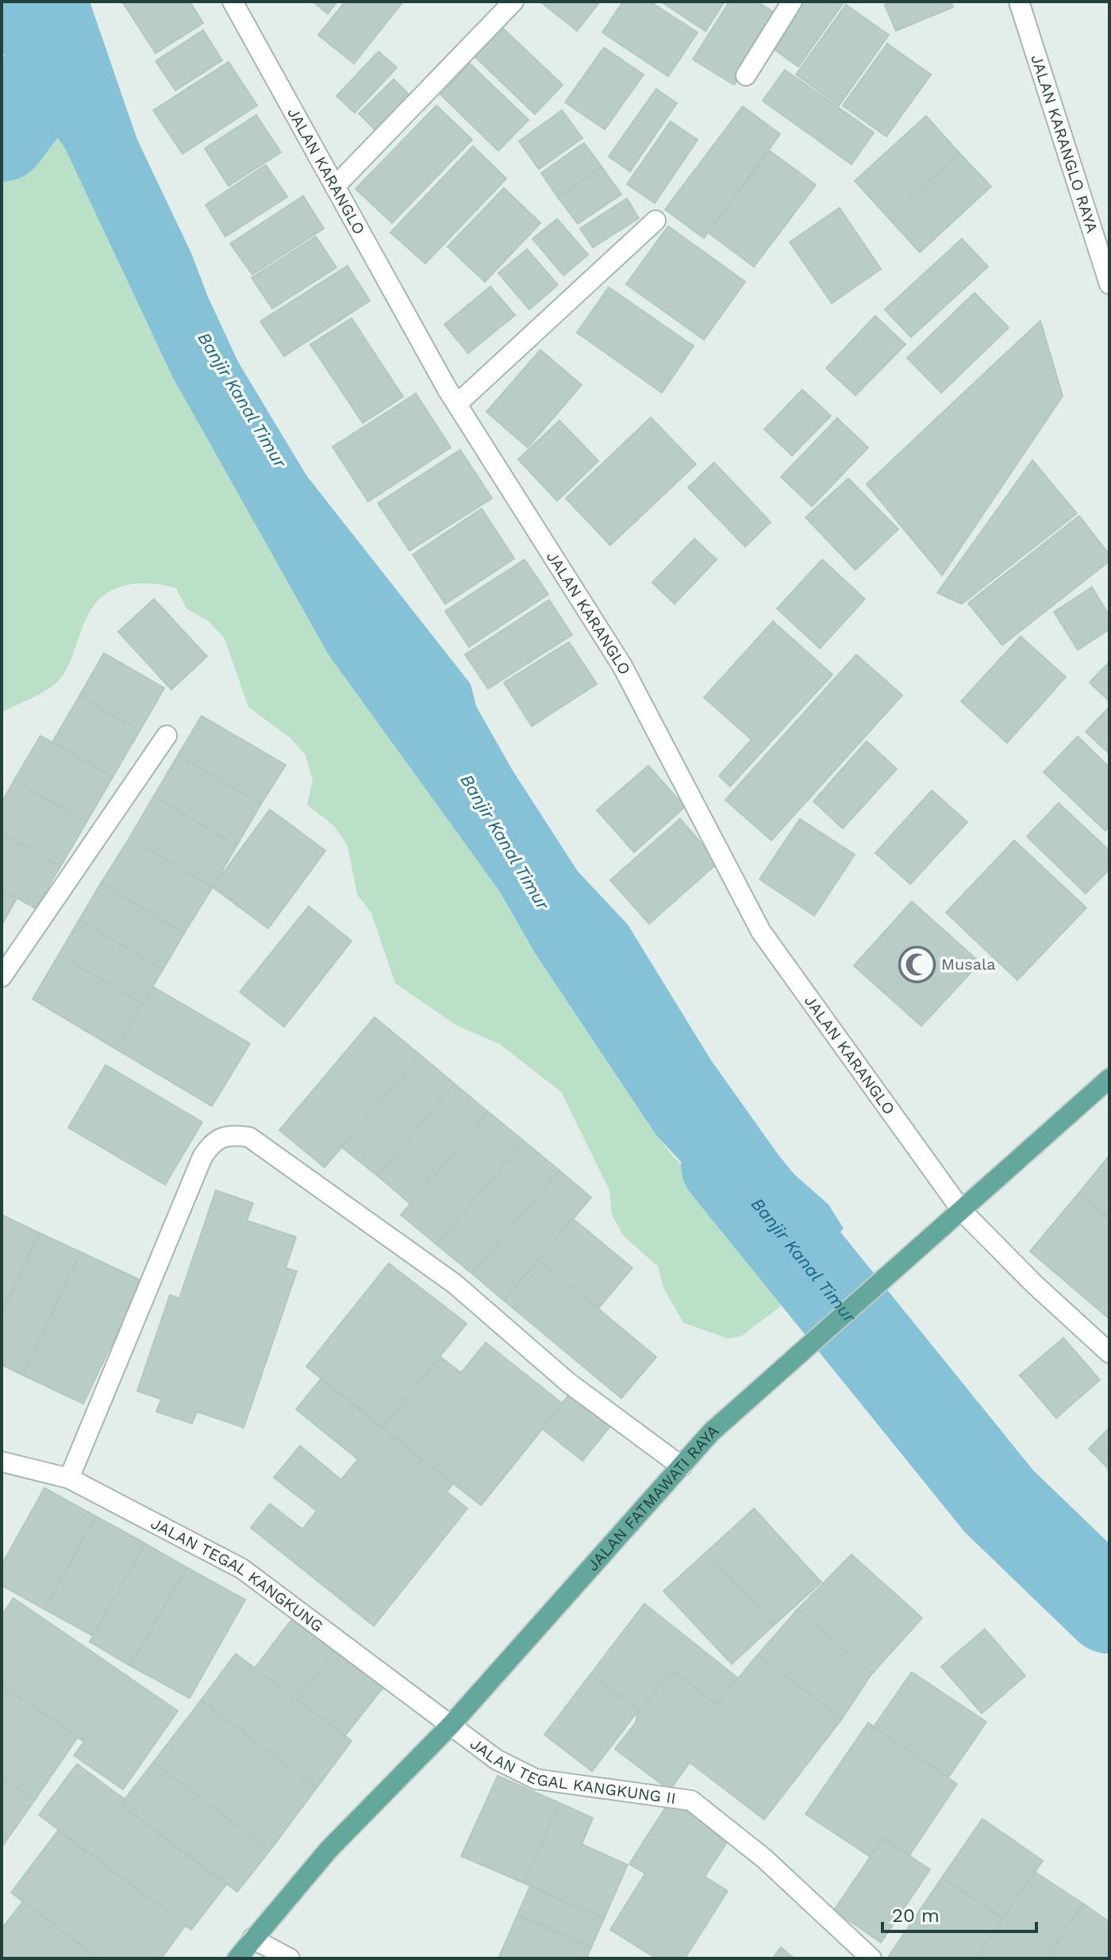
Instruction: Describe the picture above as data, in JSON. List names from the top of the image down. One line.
{"streets":{"main road":["JALAN FATMAWATI RAYA"],"street":["JALAN KARANGLO RAYA","JALAN KARANGLO","JALAN TEGAL KANGKUNG","JALAN TEGAL KANGKUNG II"]},"crossings":[["JALAN KARANGLO","JALAN FATMAWATI RAYA"],["JALAN FATMAWATI RAYA","JALAN TEGAL KANGKUNG"],["JALAN FATMAWATI RAYA","JALAN TEGAL KANGKUNG II"],["JALAN TEGAL KANGKUNG","JALAN TEGAL KANGKUNG II"]],"water":["Banjir Kanal Timur"],"places":{"mosque":["Musala"]},"scale_bar":"20 m"}
